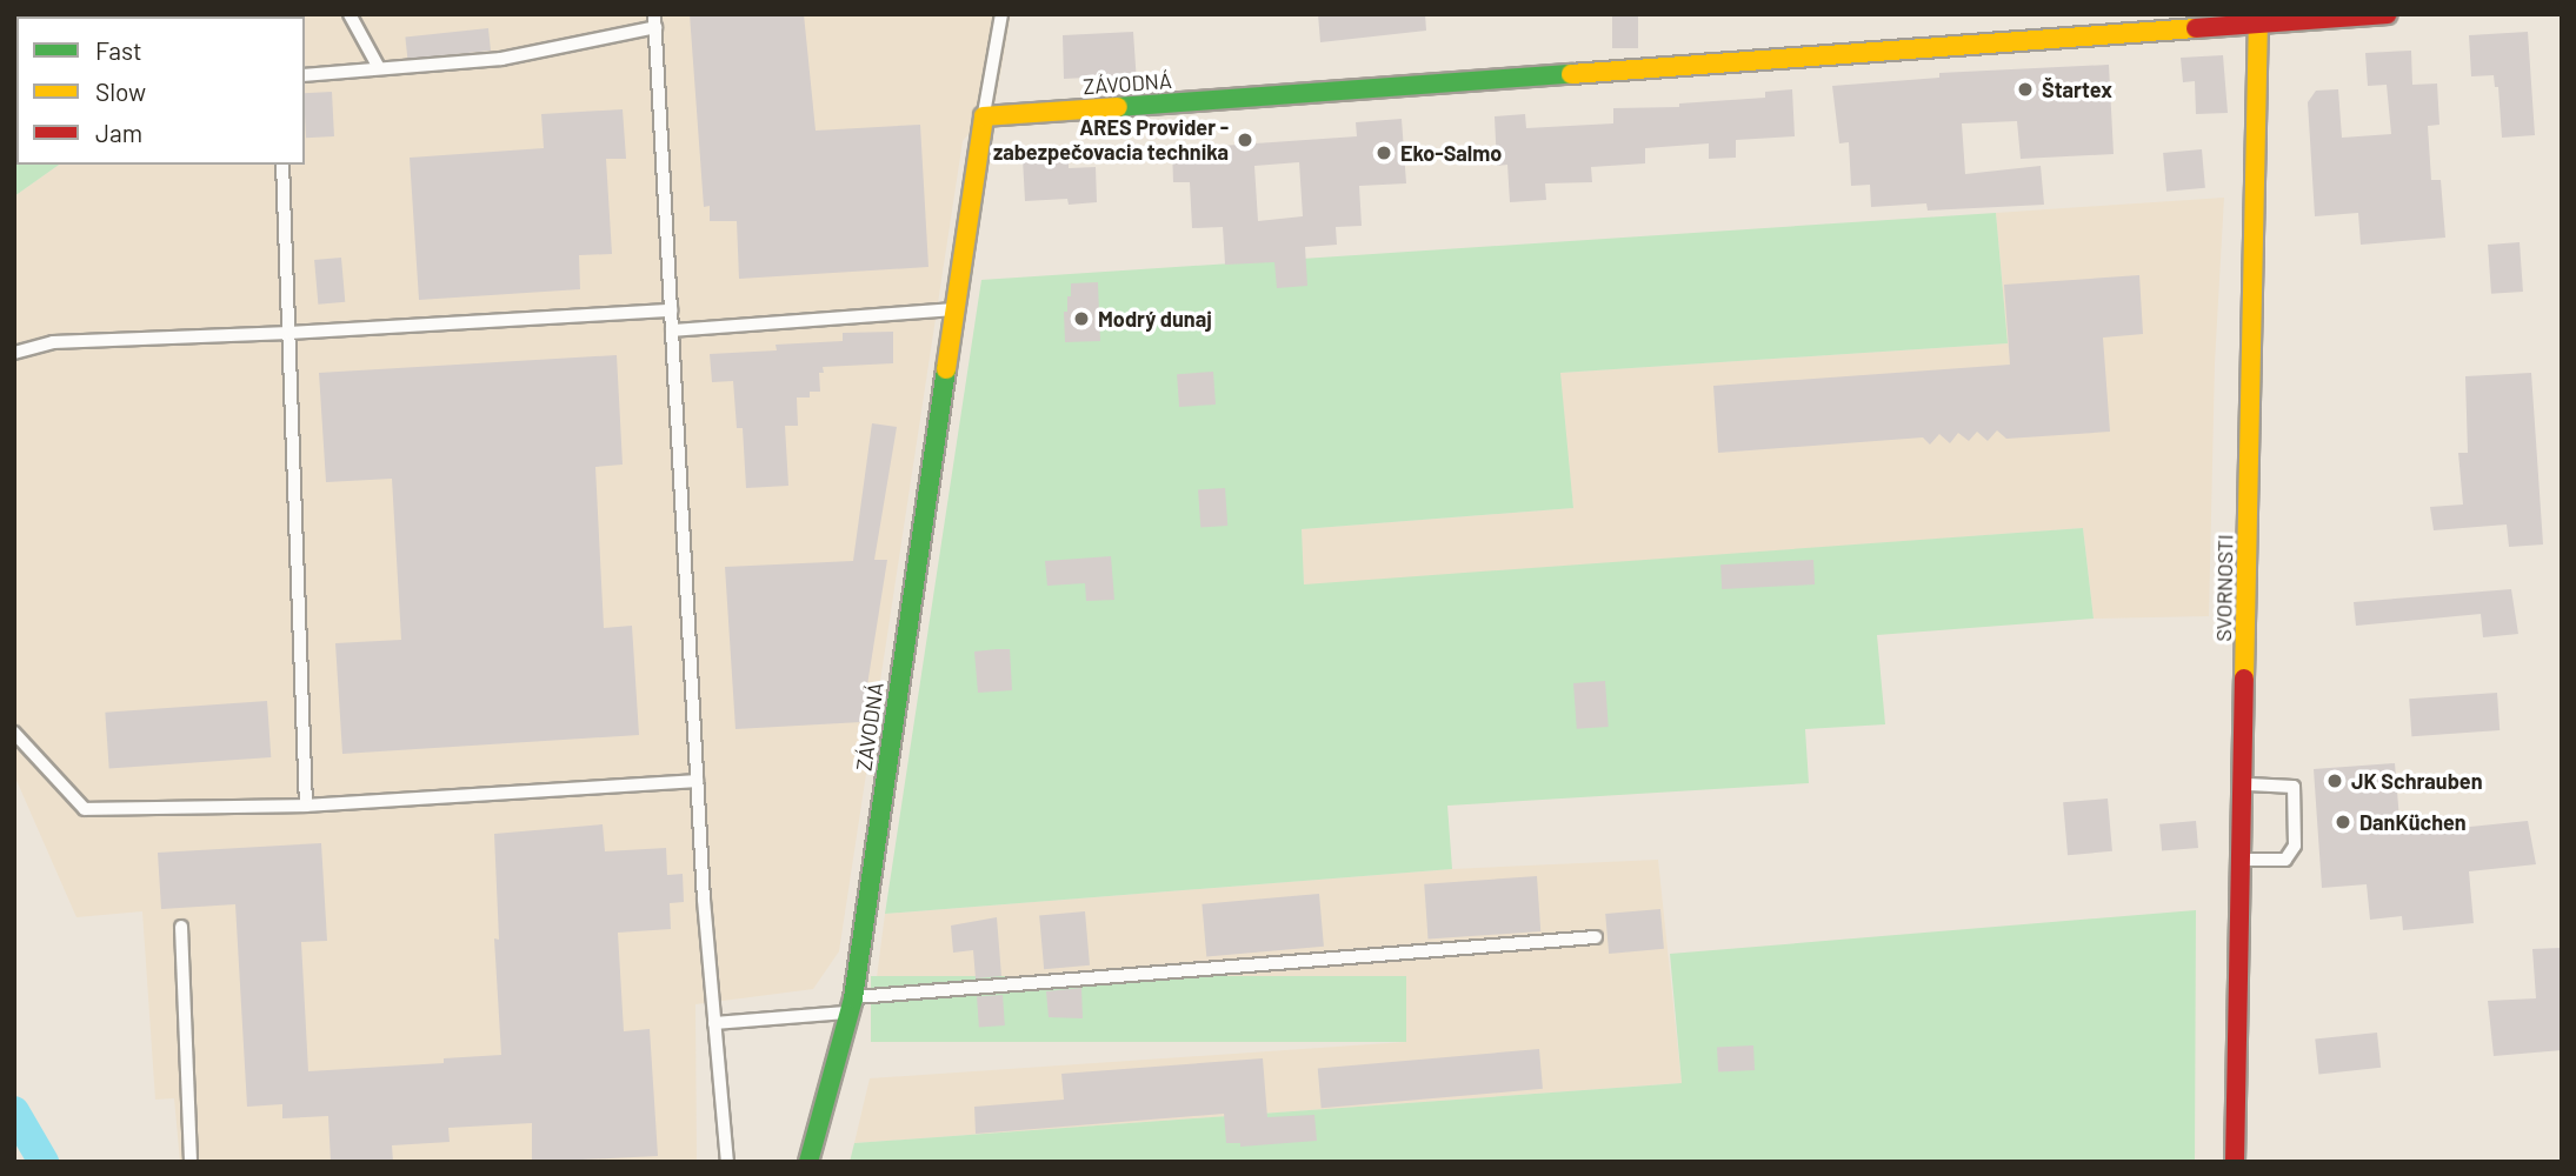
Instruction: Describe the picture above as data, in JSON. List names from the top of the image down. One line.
{"streets":{"street":["ZÁVODNÁ","SVORNOSTI"]},"crossings":[["ZÁVODNÁ","SVORNOSTI"]],"places":["Štartex","ARES Provider - zabezpečovacia technika","Eko-Salmo","Modrý dunaj","JK Schrauben","DanKüchen"],"legend":["Fast","Slow","Jam"]}
